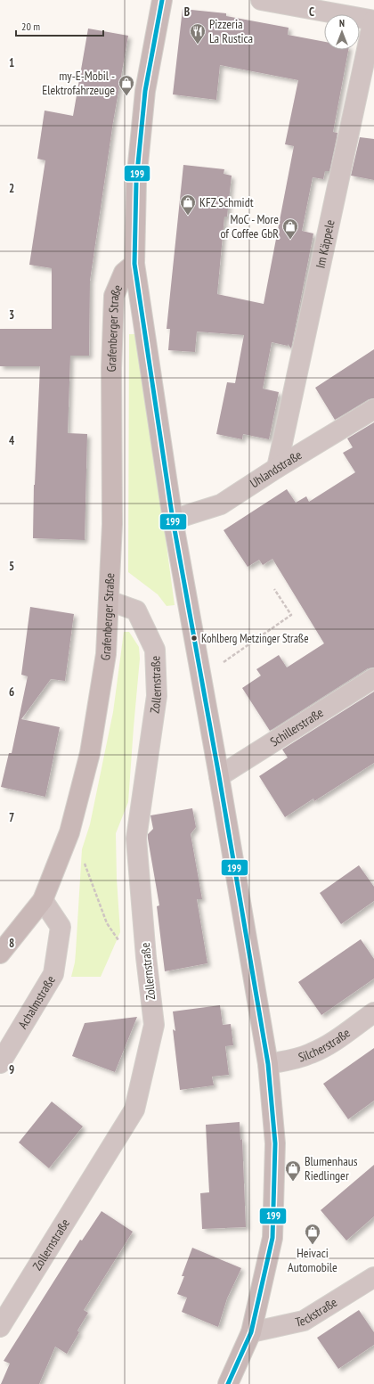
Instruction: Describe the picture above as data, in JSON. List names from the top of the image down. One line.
{"streets":{"main road":["Grafenberger Straße"],"street":["Im Käppele","Uhlandstraße","Zollernstraße","Schillerstraße","Achalmstraße","Silcherstraße","Teckstraße"]},"crossings":[["Im Käppele","Uhlandstraße"],["Grafenberger Straße","Zollernstraße"],["Grafenberger Straße","Achalmstraße"]],"places":{"restaurant":["Pizzeria La Rustica"],"shop":["my-E-Mobil - Elektrofahrzeuge","KFZ Schmidt","MoC - More of Coffee GbR","Blumenhaus Riedlinger","Heivaci Automobile"],"other":["Kohlberg Metzinger Straße"]},"lines":["transit line 199"],"scale_bar":"20 m","north":"top","grid":{"columns":["B","C"],"rows":["1","2","3","4","5","6","7","8","9"]}}
